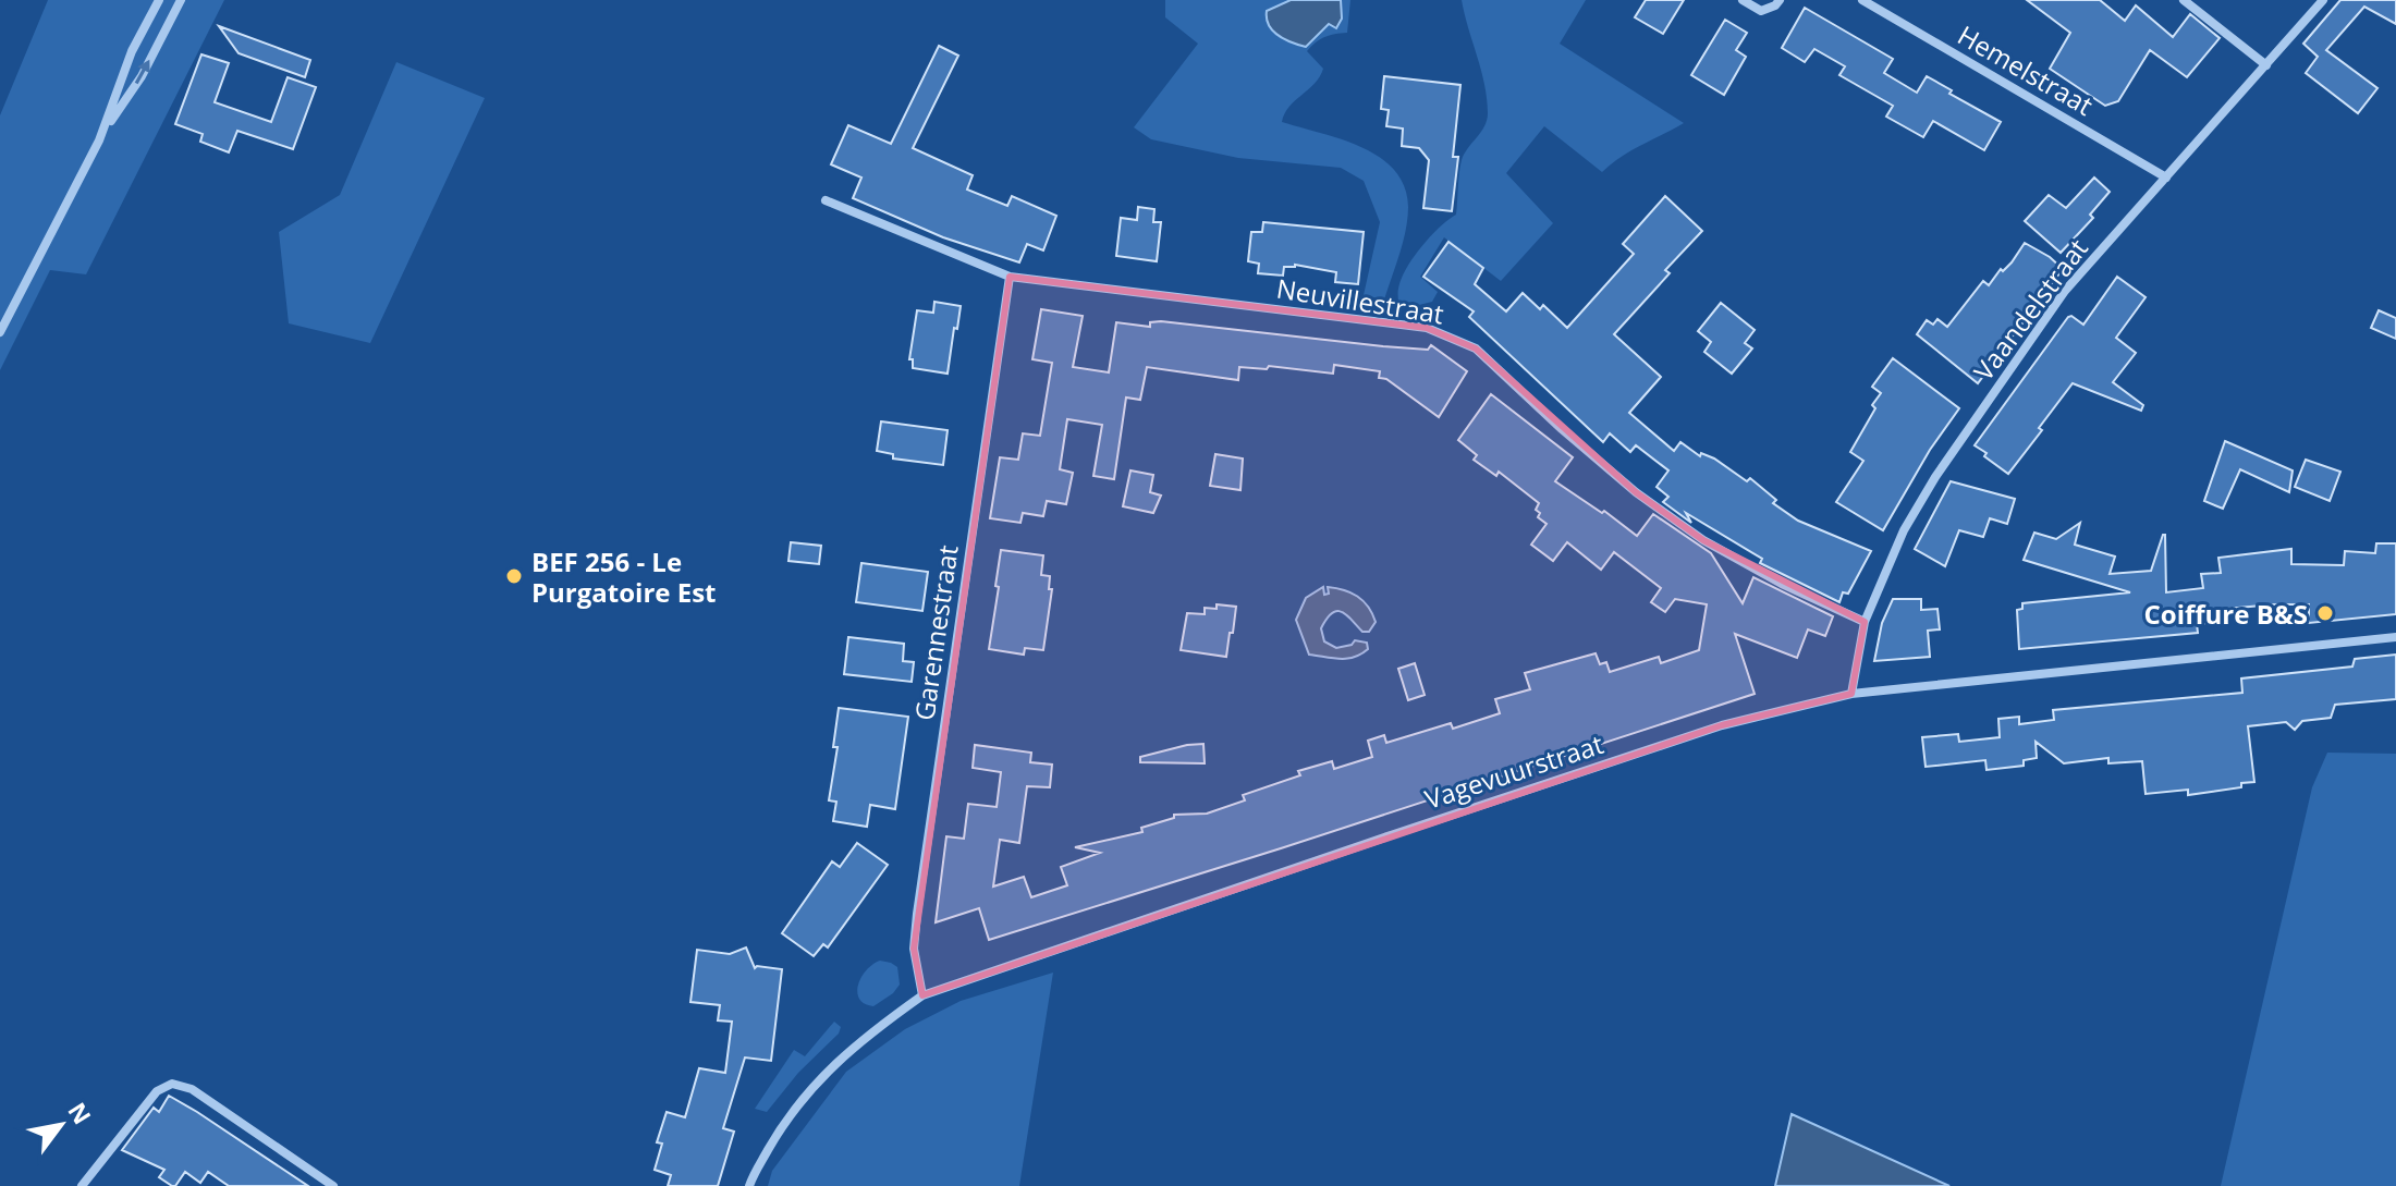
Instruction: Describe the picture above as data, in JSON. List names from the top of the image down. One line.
{"streets":{"street":["Hemelstraat","Neuvillestraat","Vaandelstraat","Garennestraat","Vagevuurstraat"]},"crossings":[["Hemelstraat","Vaandelstraat"],["Neuvillestraat","Vaandelstraat"],["Neuvillestraat","Garennestraat"],["Vaandelstraat","Vagevuurstraat"],["Garennestraat","Vagevuurstraat"]],"places":["BEF 256 - Le Purgatoire Est","Coiffure B&S"],"north":"top right"}
